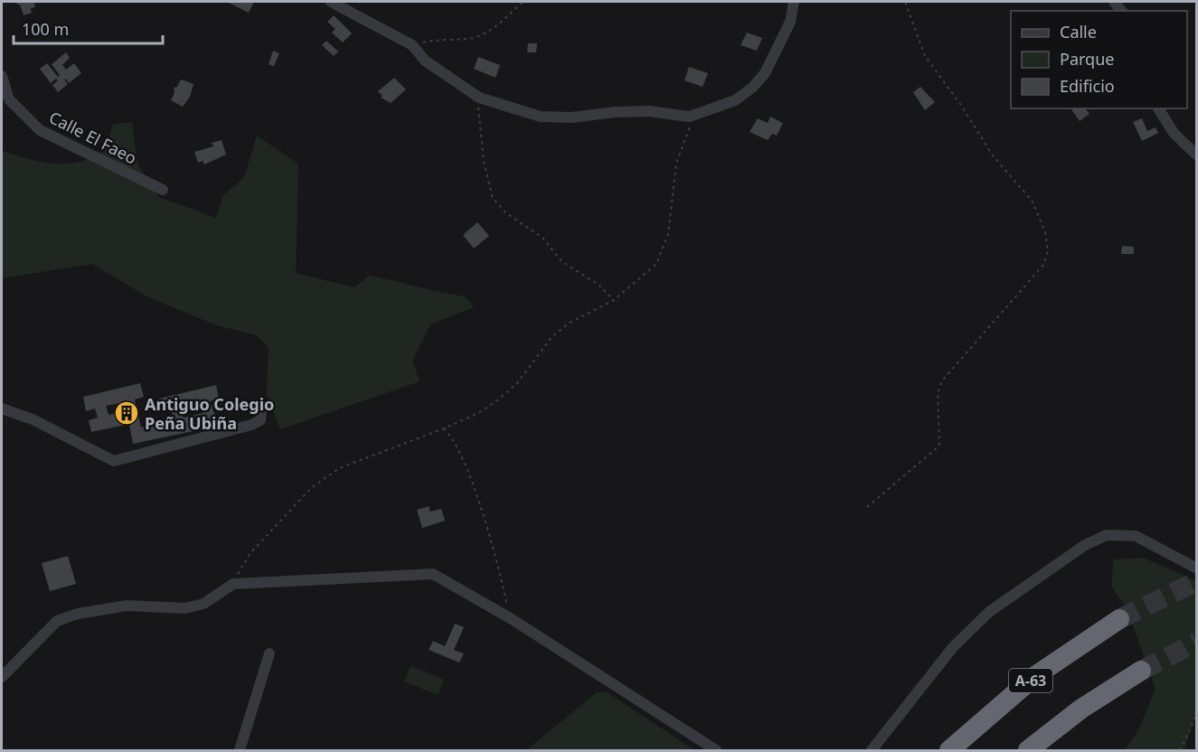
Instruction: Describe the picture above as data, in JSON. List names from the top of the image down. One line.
{"streets":{"highway":["A-63"],"street":["Calle El Faeo"]},"places":{"building":["Antiguo Colegio Peña Ubiña"]},"legend":["Calle","Parque","Edificio"],"scale_bar":"100 m"}
